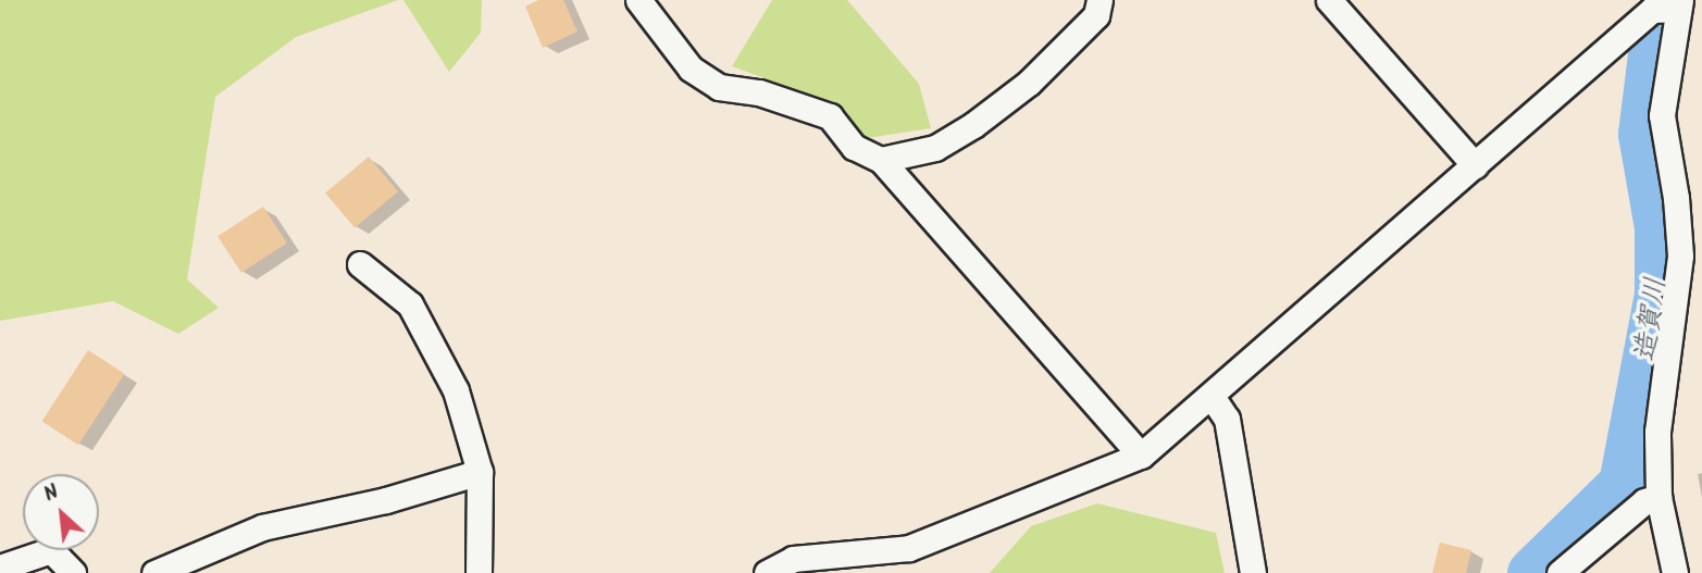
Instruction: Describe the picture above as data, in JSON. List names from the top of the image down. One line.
{"water":["造賀川"],"north":"top left"}
